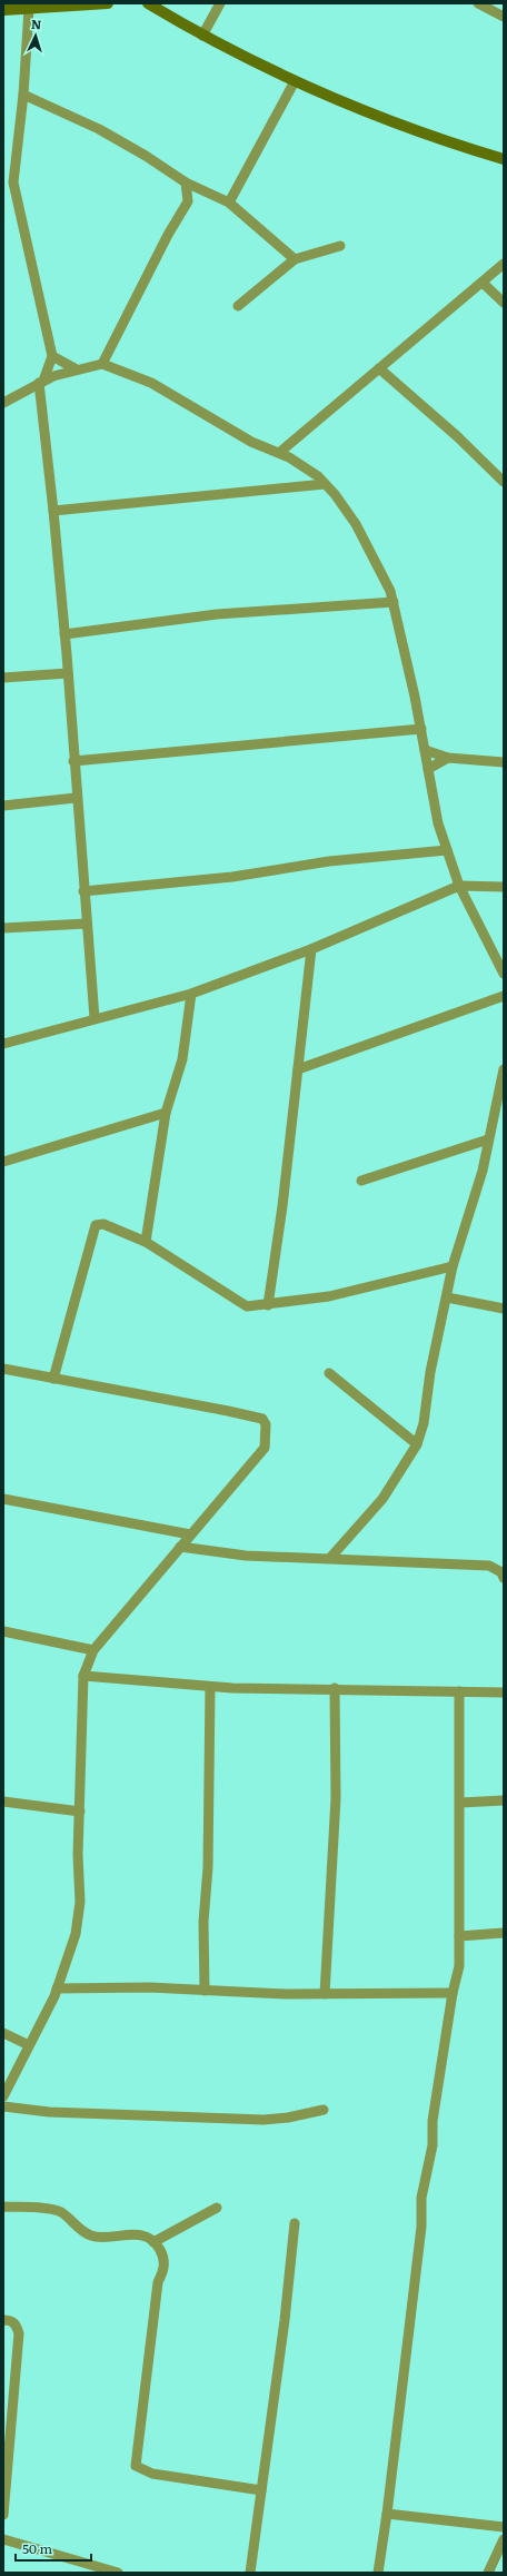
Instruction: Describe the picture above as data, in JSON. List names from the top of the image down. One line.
{"scale_bar":"50 m","north":"top"}
